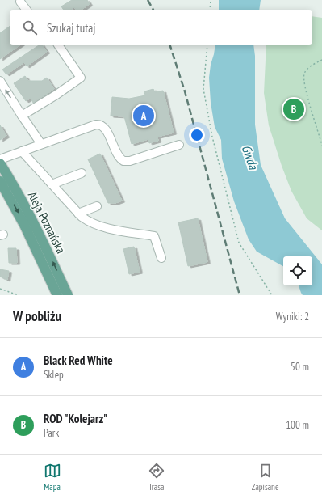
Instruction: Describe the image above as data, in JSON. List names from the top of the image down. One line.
{"streets":{"main road":["Aleja Poznańska"]},"water":["Gwda"],"page":{"search":"Szukaj tutaj","pins":["B","A"],"heading":["W pobliżu","Wyniki: 2"],"list":[{"mark":"A","name":"Black Red White","note":"Sklep","value":"50 m"},{"mark":"B","name":"ROD \"Kolejarz\"","note":"Park","value":"100 m"}],"nav":["Mapa","Trasa","Zapisane"]}}
